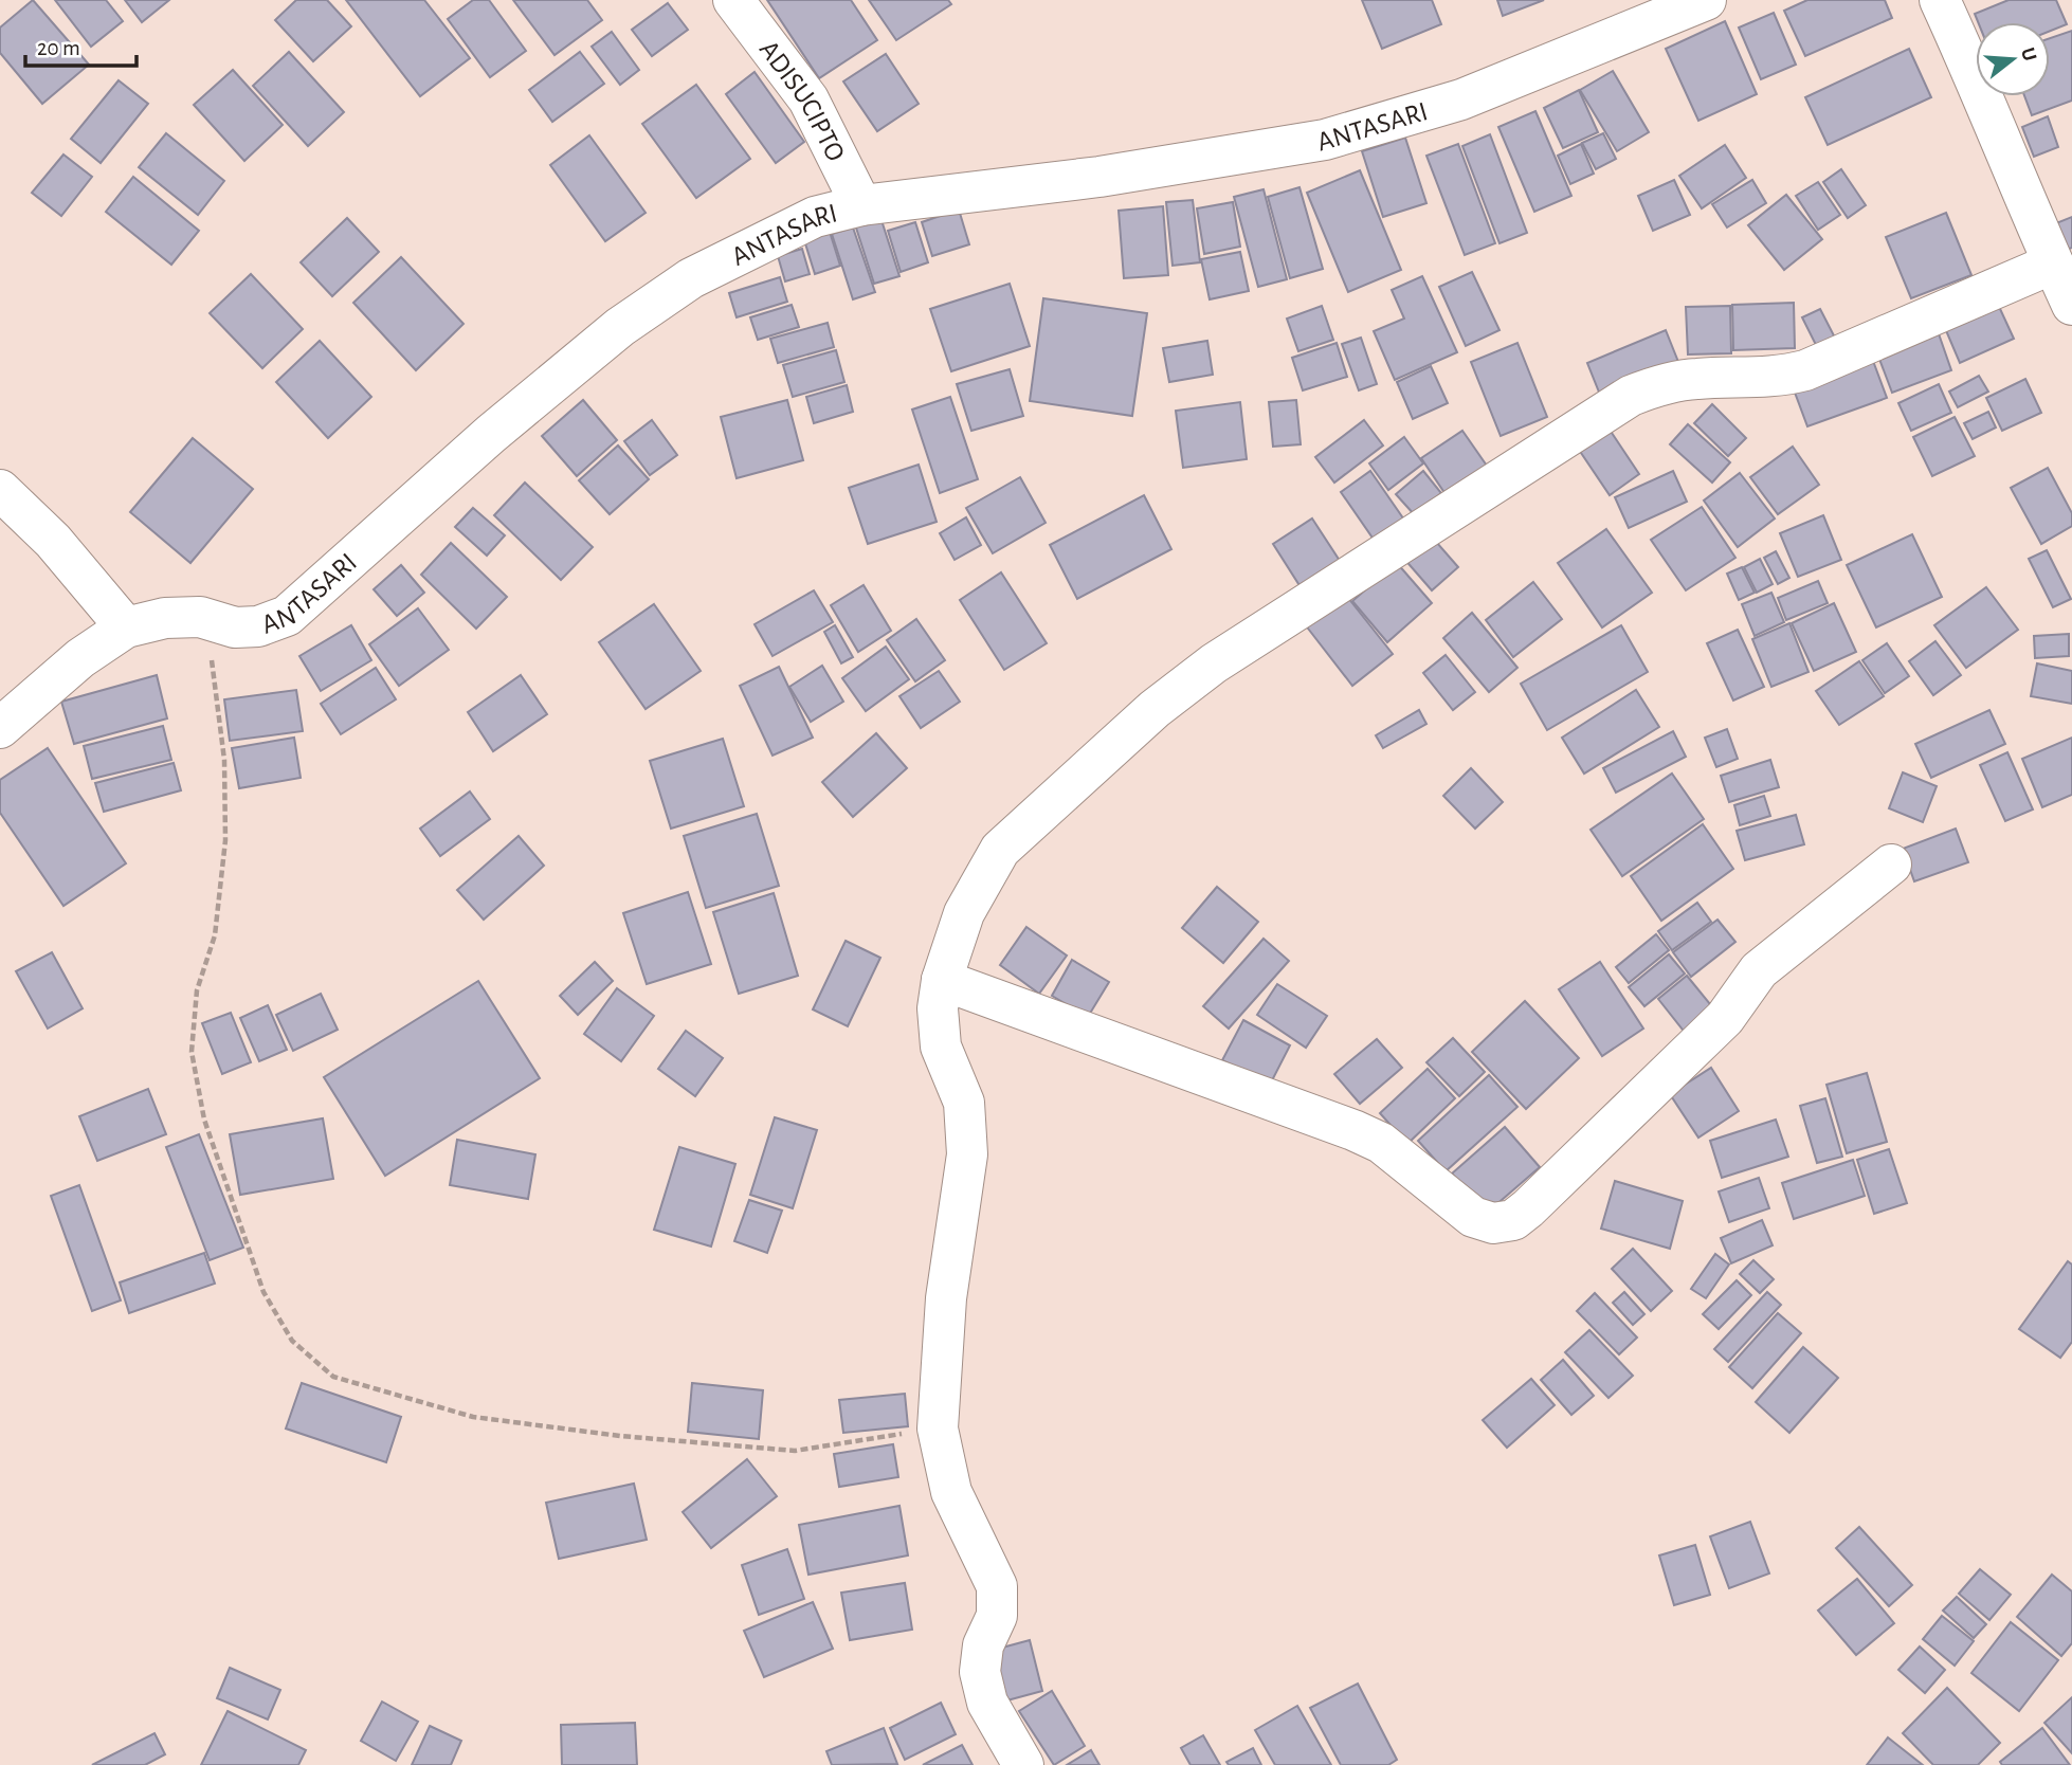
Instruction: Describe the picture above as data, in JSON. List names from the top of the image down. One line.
{"streets":{"street":["ADISUCIPTO","ANTASARI"]},"crossings":[["ADISUCIPTO","ANTASARI"]],"scale_bar":"20 m","north":"right"}
